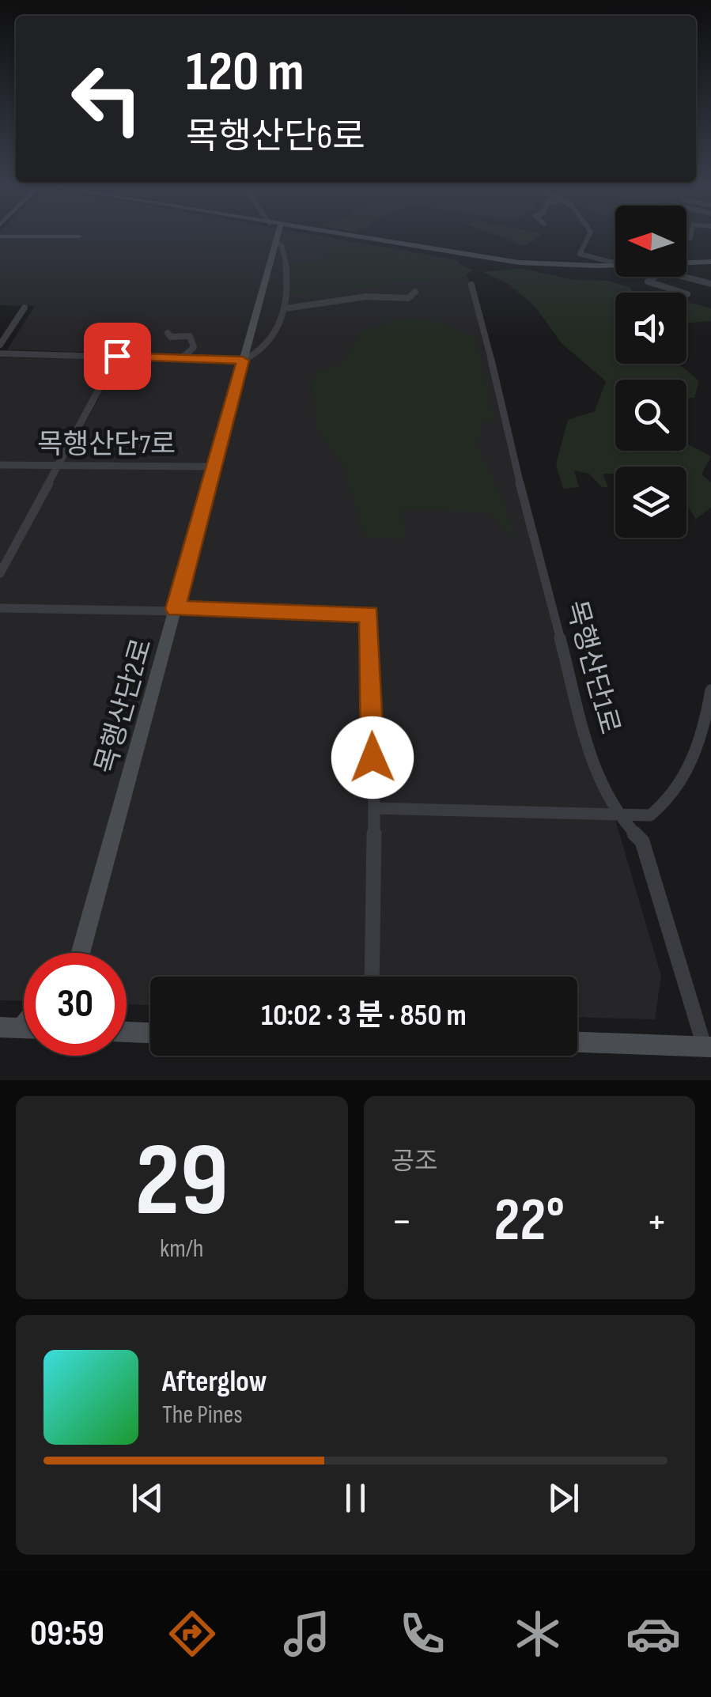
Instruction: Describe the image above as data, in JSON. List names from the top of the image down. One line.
{"streets":{"street":["목행산단7로","목행산단1로","목행산단2로"]},"crossings":[["목행산단7로","목행산단2로"]],"north":"left","page":{"turn":["120 m","목행산단6로"],"limit":"30","trip":"10:02 · 3 분 · 850 m","tile":[["29","km/h"],"공조"],"heat":["−","22°","+"],"song":["Afterglow","The Pines"],"tabs":"09:59"}}
